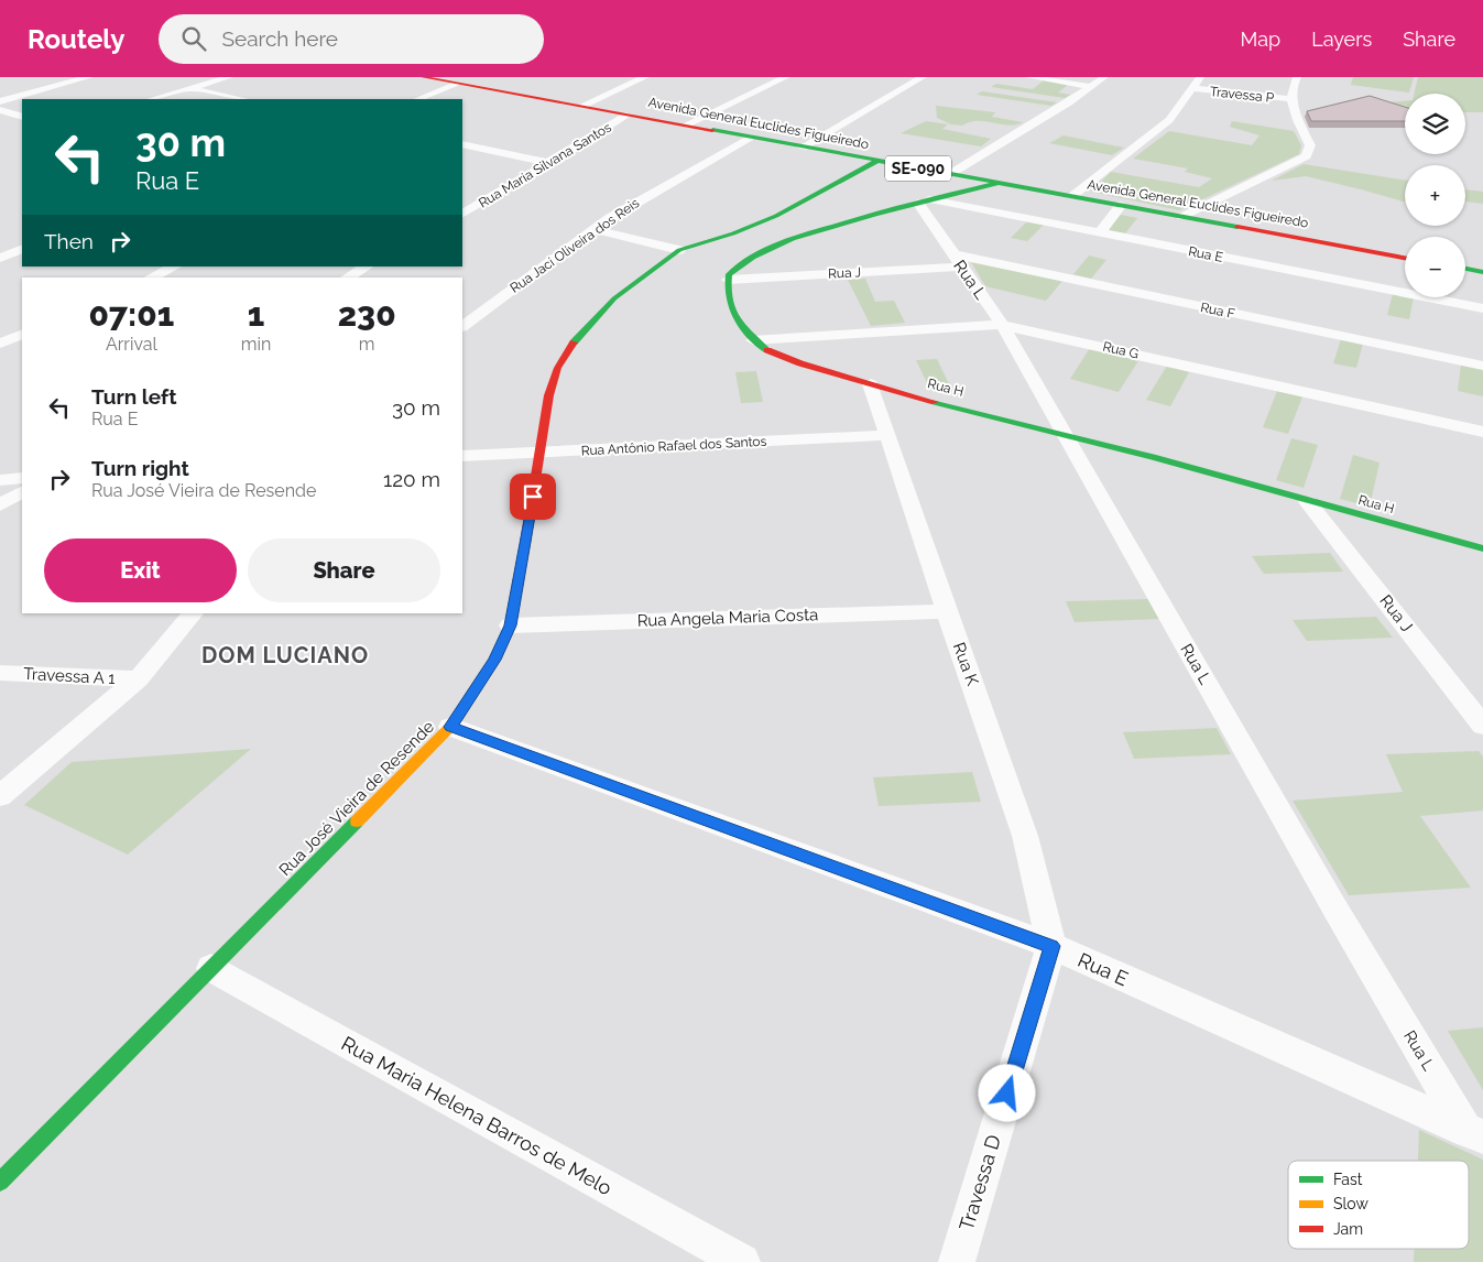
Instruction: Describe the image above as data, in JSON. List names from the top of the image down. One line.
{"streets":{"street":["Travessa P","Avenida General Euclides Figueiredo","Rua Maria Silvana Santos","SE-090","Rua Jaci Oliveira dos Reis","Rua E","Rua J","Rua L","Rua F","Rua G","Rua H","Rua Antônio Rafael dos Santos","Rua Angela Maria Costa","Rua K","Travessa A 1","Rua José Vieira de Resende","Rua Maria Helena Barros de Melo","Travessa D"]},"crossings":[["Avenida General Euclides Figueiredo","Rua Maria Silvana Santos"],["Avenida General Euclides Figueiredo","Rua Jaci Oliveira dos Reis"],["Avenida General Euclides Figueiredo","Rua José Vieira de Resende"],["Rua E","Rua L"],["Rua E","Rua K"],["Rua E","Rua José Vieira de Resende"],["Rua E","Travessa D"],["Rua J","Rua L"],["Rua J","Rua F"],["Rua J","Rua H"],["Rua L","Rua F"],["Rua L","Rua G"],["Rua L","Rua H"],["Rua G","Rua H"],["Rua H","Rua K"],["Rua Antônio Rafael dos Santos","Rua K"],["Rua Antônio Rafael dos Santos","Rua José Vieira de Resende"],["Rua Angela Maria Costa","Rua K"],["Rua Angela Maria Costa","Rua José Vieira de Resende"],["Rua K","Travessa D"],["Rua José Vieira de Resende","Rua Maria Helena Barros de Melo"]],"districts":["DOM LUCIANO"],"legend":["Fast","Slow","Jam"],"page":{"header":"Routely","search":"Search here","nav":["Map","Layers","Share"],"map_buttons":["+","−"],"turn":["30 m","Rua E"],"then":"Then","eta":["07:01","Arrival","1","min","230","m"],"list":[{"name":"Turn left","note":"Rua E","value":"30 m"},{"name":"Turn right","note":"Rua José Vieira de Resende","value":"120 m"}],"buttons":["Exit","Share"]}}
